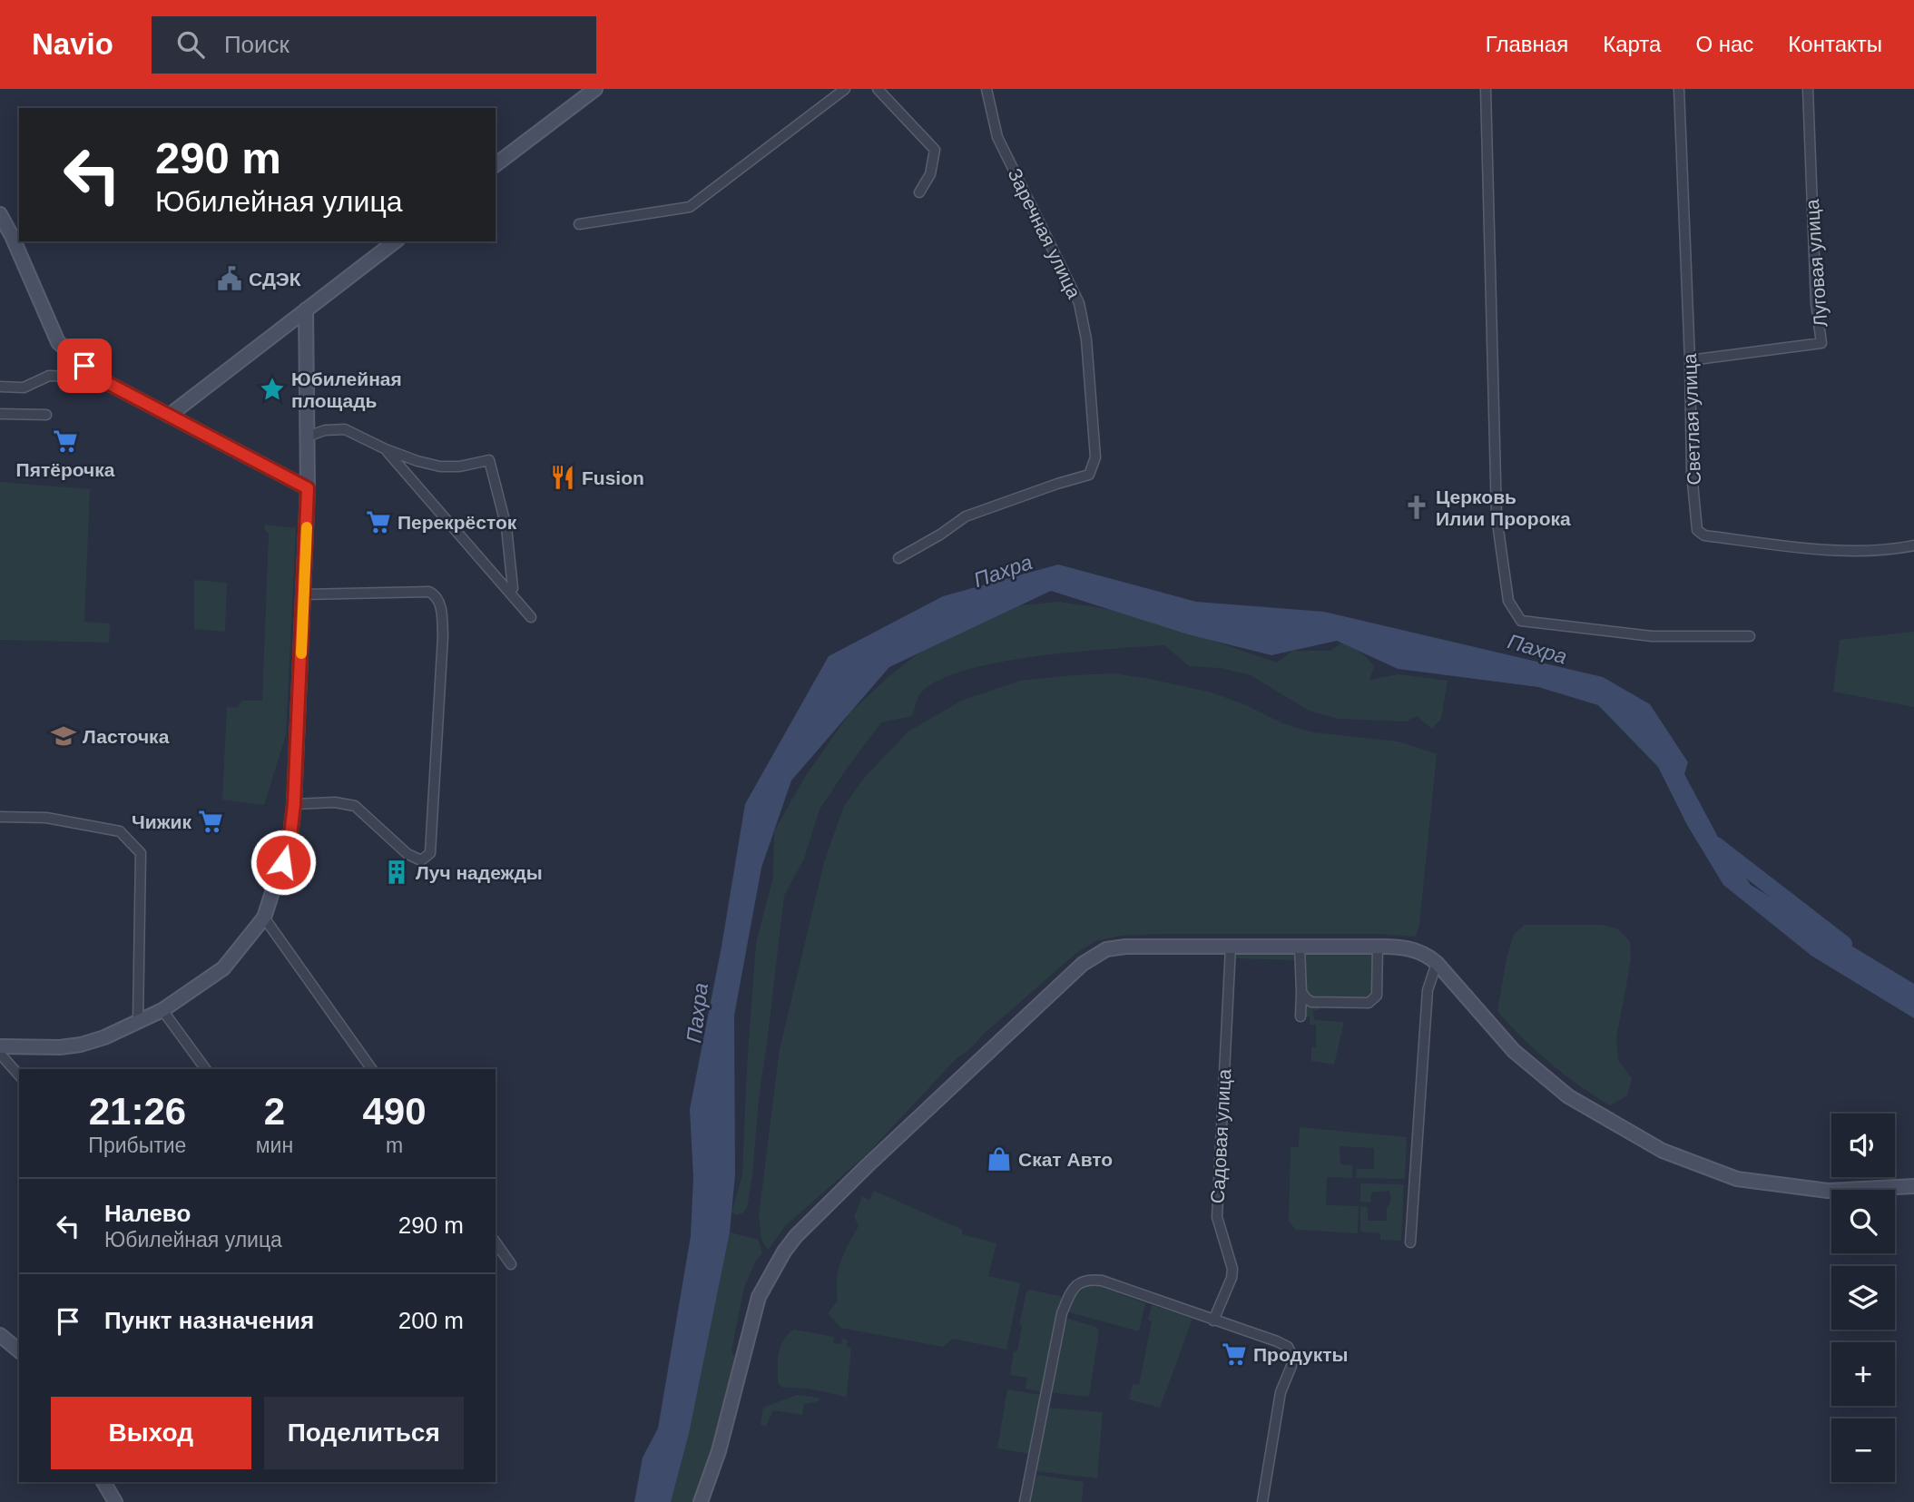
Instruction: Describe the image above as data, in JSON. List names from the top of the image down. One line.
{"streets":{"street":["Заречная улица","Луговая улица","Светлая улица","Садовая улица"]},"crossings":[["Луговая улица","Светлая улица"]],"water":["Пахра"],"places":{"public building":["СДЭК"],"place":["Юбилейная площадь"],"supermarket":["Пятёрочка","Перекрёсток","Чижик","Продукты"],"restaurant":["Fusion"],"church":["Церковь Илии Пророка"],"school or university":["Ласточка"],"building":["Луч надежды"],"shop":["Скат Авто"]},"page":{"header":"Navio","search":"Поиск","nav":["Главная","Карта","О нас","Контакты"],"turn":["290 m","Юбилейная улица"],"eta":["21:26","Прибытие","2","мин","490","m"],"map_buttons":["+","−"],"list":[{"name":"Налево","note":"Юбилейная улица","value":"290 m"},{"name":"Пункт назначения","value":"200 m"}],"buttons":["Выход","Поделиться"]}}
